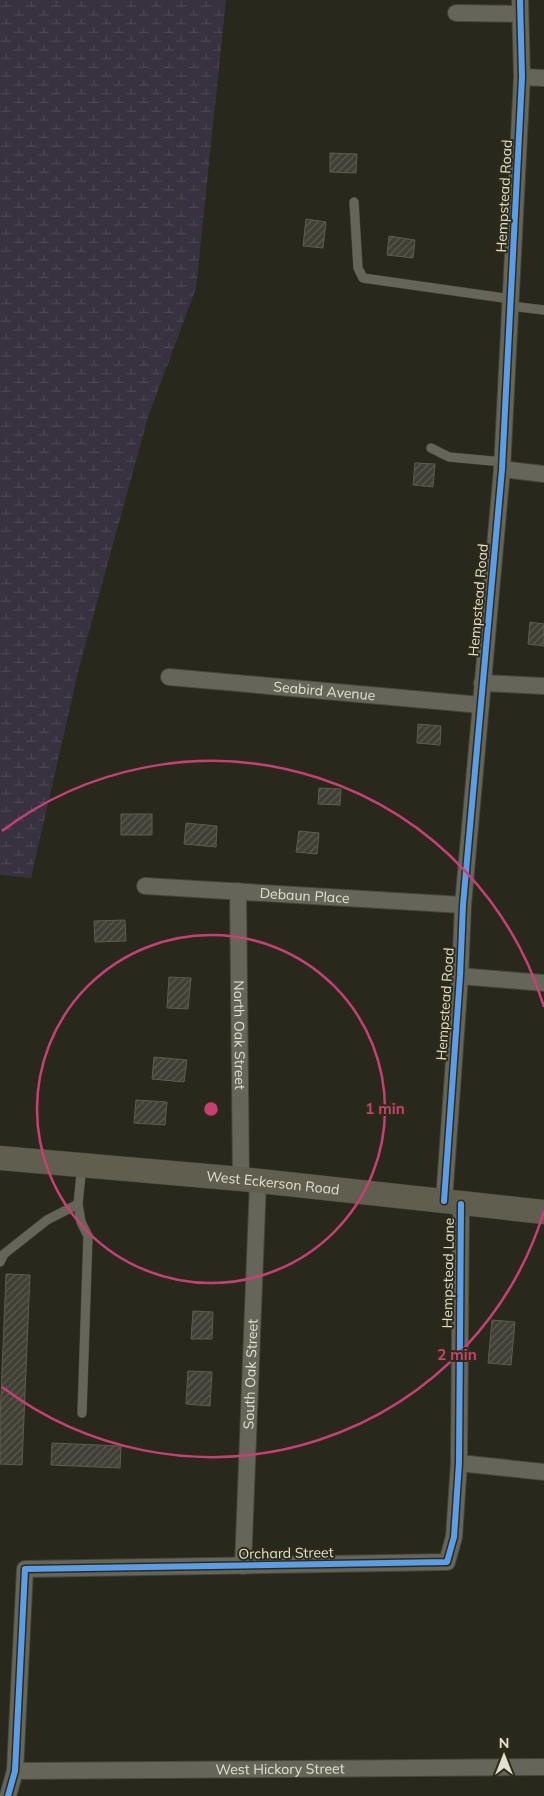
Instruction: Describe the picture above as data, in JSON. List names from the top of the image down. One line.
{"streets":{"street":["Hempstead Road","Seabird Avenue","Debaun Place","North Oak Street","West Eckerson Road","Hempstead Lane","South Oak Street","Orchard Street","West Hickory Street"]},"crossings":[["Hempstead Road","Seabird Avenue"],["Hempstead Road","Debaun Place"],["Hempstead Road","West Eckerson Road"],["Hempstead Road","Hempstead Lane"],["Debaun Place","North Oak Street"],["North Oak Street","West Eckerson Road"],["North Oak Street","South Oak Street"],["West Eckerson Road","Hempstead Lane"],["West Eckerson Road","South Oak Street"],["Hempstead Lane","Orchard Street"],["South Oak Street","Orchard Street"],["Orchard Street","West Hickory Street"]],"north":"top","rings":["1 min","2 min"]}
